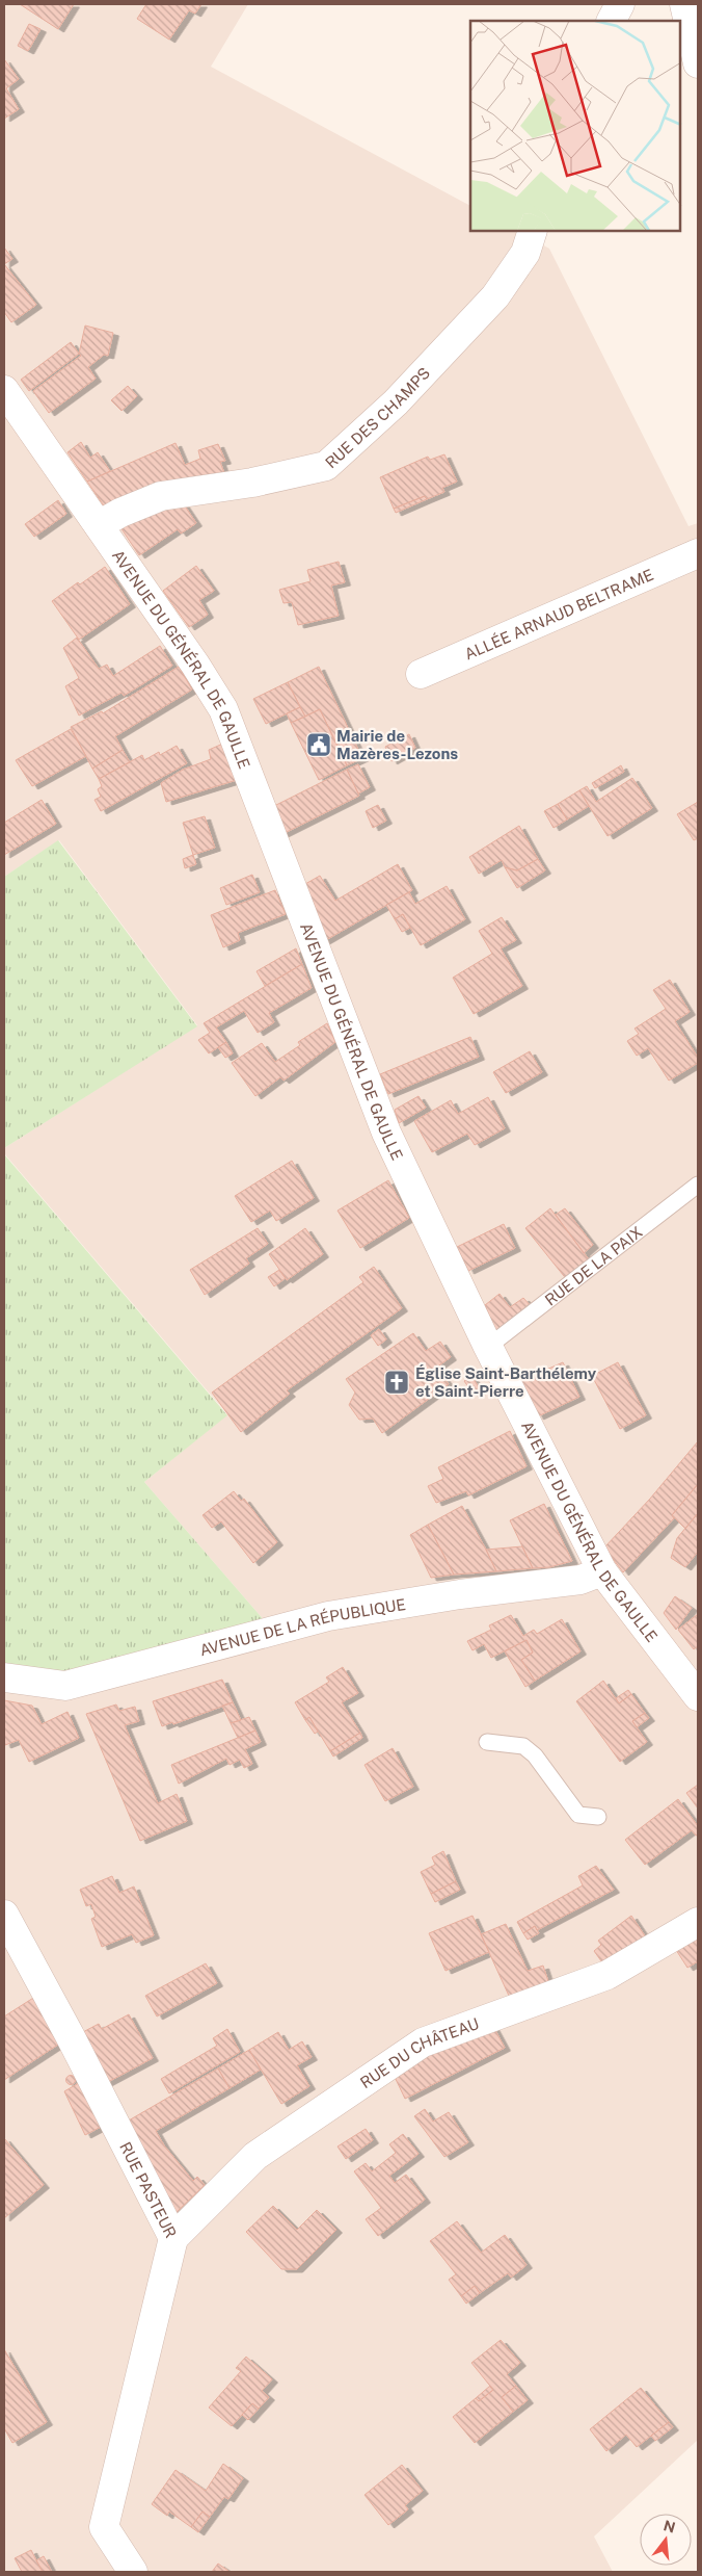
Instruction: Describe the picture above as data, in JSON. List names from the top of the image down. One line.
{"streets":{"street":["RUE DES CHAMPS","ALLÉE ARNAUD BELTRAME","AVENUE DU GÉNÉRAL DE GAULLE","AVENUE DE LA RÉPUBLIQUE","RUE DU CHÂTEAU","RUE PASTEUR"],"lane":["RUE DE LA PAIX"]},"crossings":[["RUE DES CHAMPS","AVENUE DU GÉNÉRAL DE GAULLE"],["AVENUE DU GÉNÉRAL DE GAULLE","RUE DE LA PAIX"],["AVENUE DU GÉNÉRAL DE GAULLE","AVENUE DE LA RÉPUBLIQUE"],["RUE DU CHÂTEAU","RUE PASTEUR"]],"places":{"public building":["Mairie de Mazères-Lezons"],"church":["Église Saint-Barthélemy et Saint-Pierre"]},"north":"top"}
